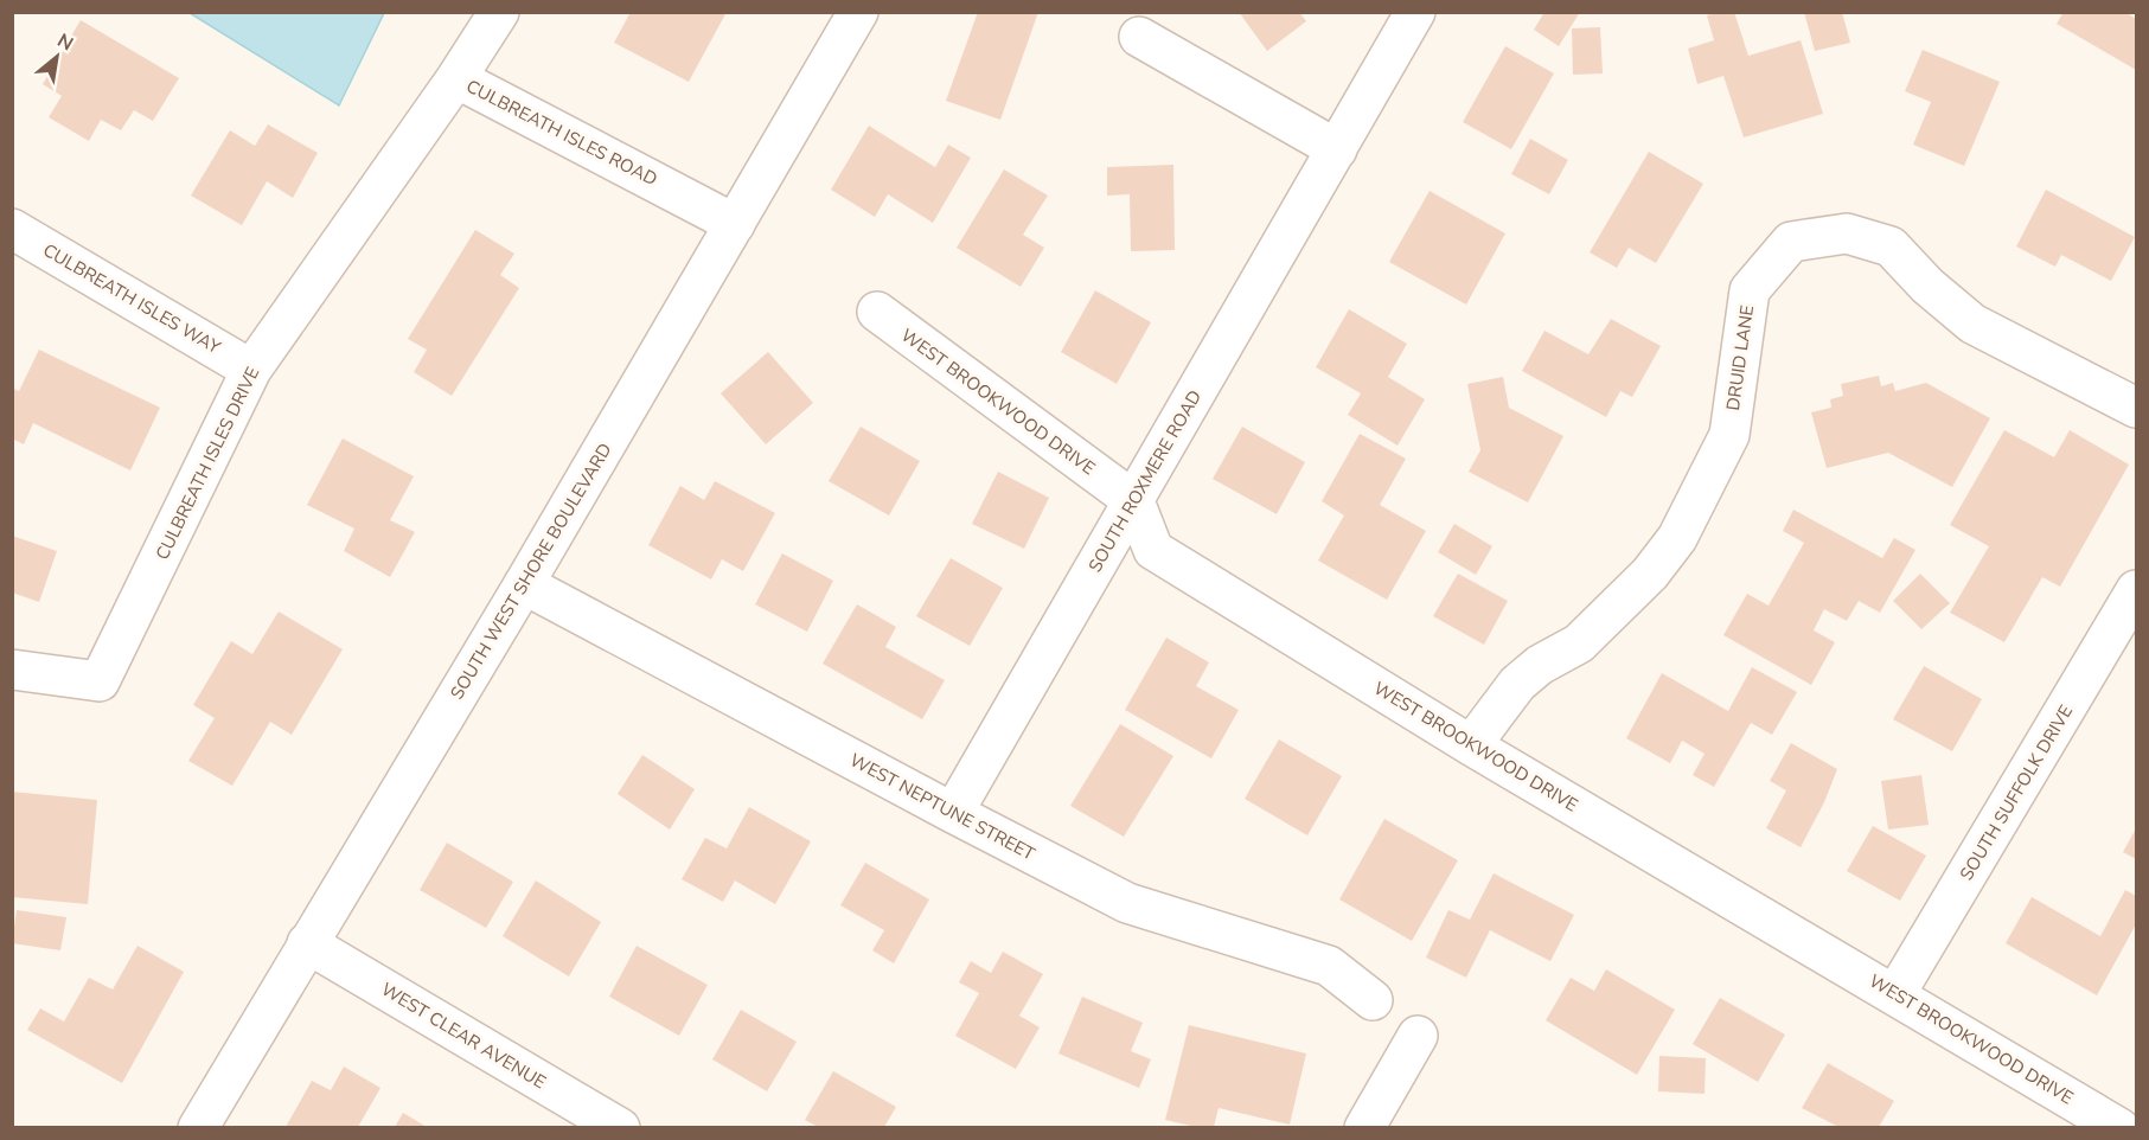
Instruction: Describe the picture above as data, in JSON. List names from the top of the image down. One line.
{"streets":{"street":["CULBREATH ISLES ROAD","CULBREATH ISLES WAY","DRUID LANE","WEST BROOKWOOD DRIVE","CULBREATH ISLES DRIVE","SOUTH ROXMERE ROAD","SOUTH WEST SHORE BOULEVARD","SOUTH SUFFOLK DRIVE","WEST NEPTUNE STREET","WEST CLEAR AVENUE"]},"crossings":[["CULBREATH ISLES ROAD","CULBREATH ISLES DRIVE"],["CULBREATH ISLES ROAD","SOUTH WEST SHORE BOULEVARD"],["CULBREATH ISLES WAY","CULBREATH ISLES DRIVE"],["DRUID LANE","WEST BROOKWOOD DRIVE"],["WEST BROOKWOOD DRIVE","SOUTH ROXMERE ROAD"],["WEST BROOKWOOD DRIVE","SOUTH SUFFOLK DRIVE"],["SOUTH ROXMERE ROAD","WEST NEPTUNE STREET"],["SOUTH WEST SHORE BOULEVARD","WEST NEPTUNE STREET"],["SOUTH WEST SHORE BOULEVARD","WEST CLEAR AVENUE"]],"north":"top right"}
